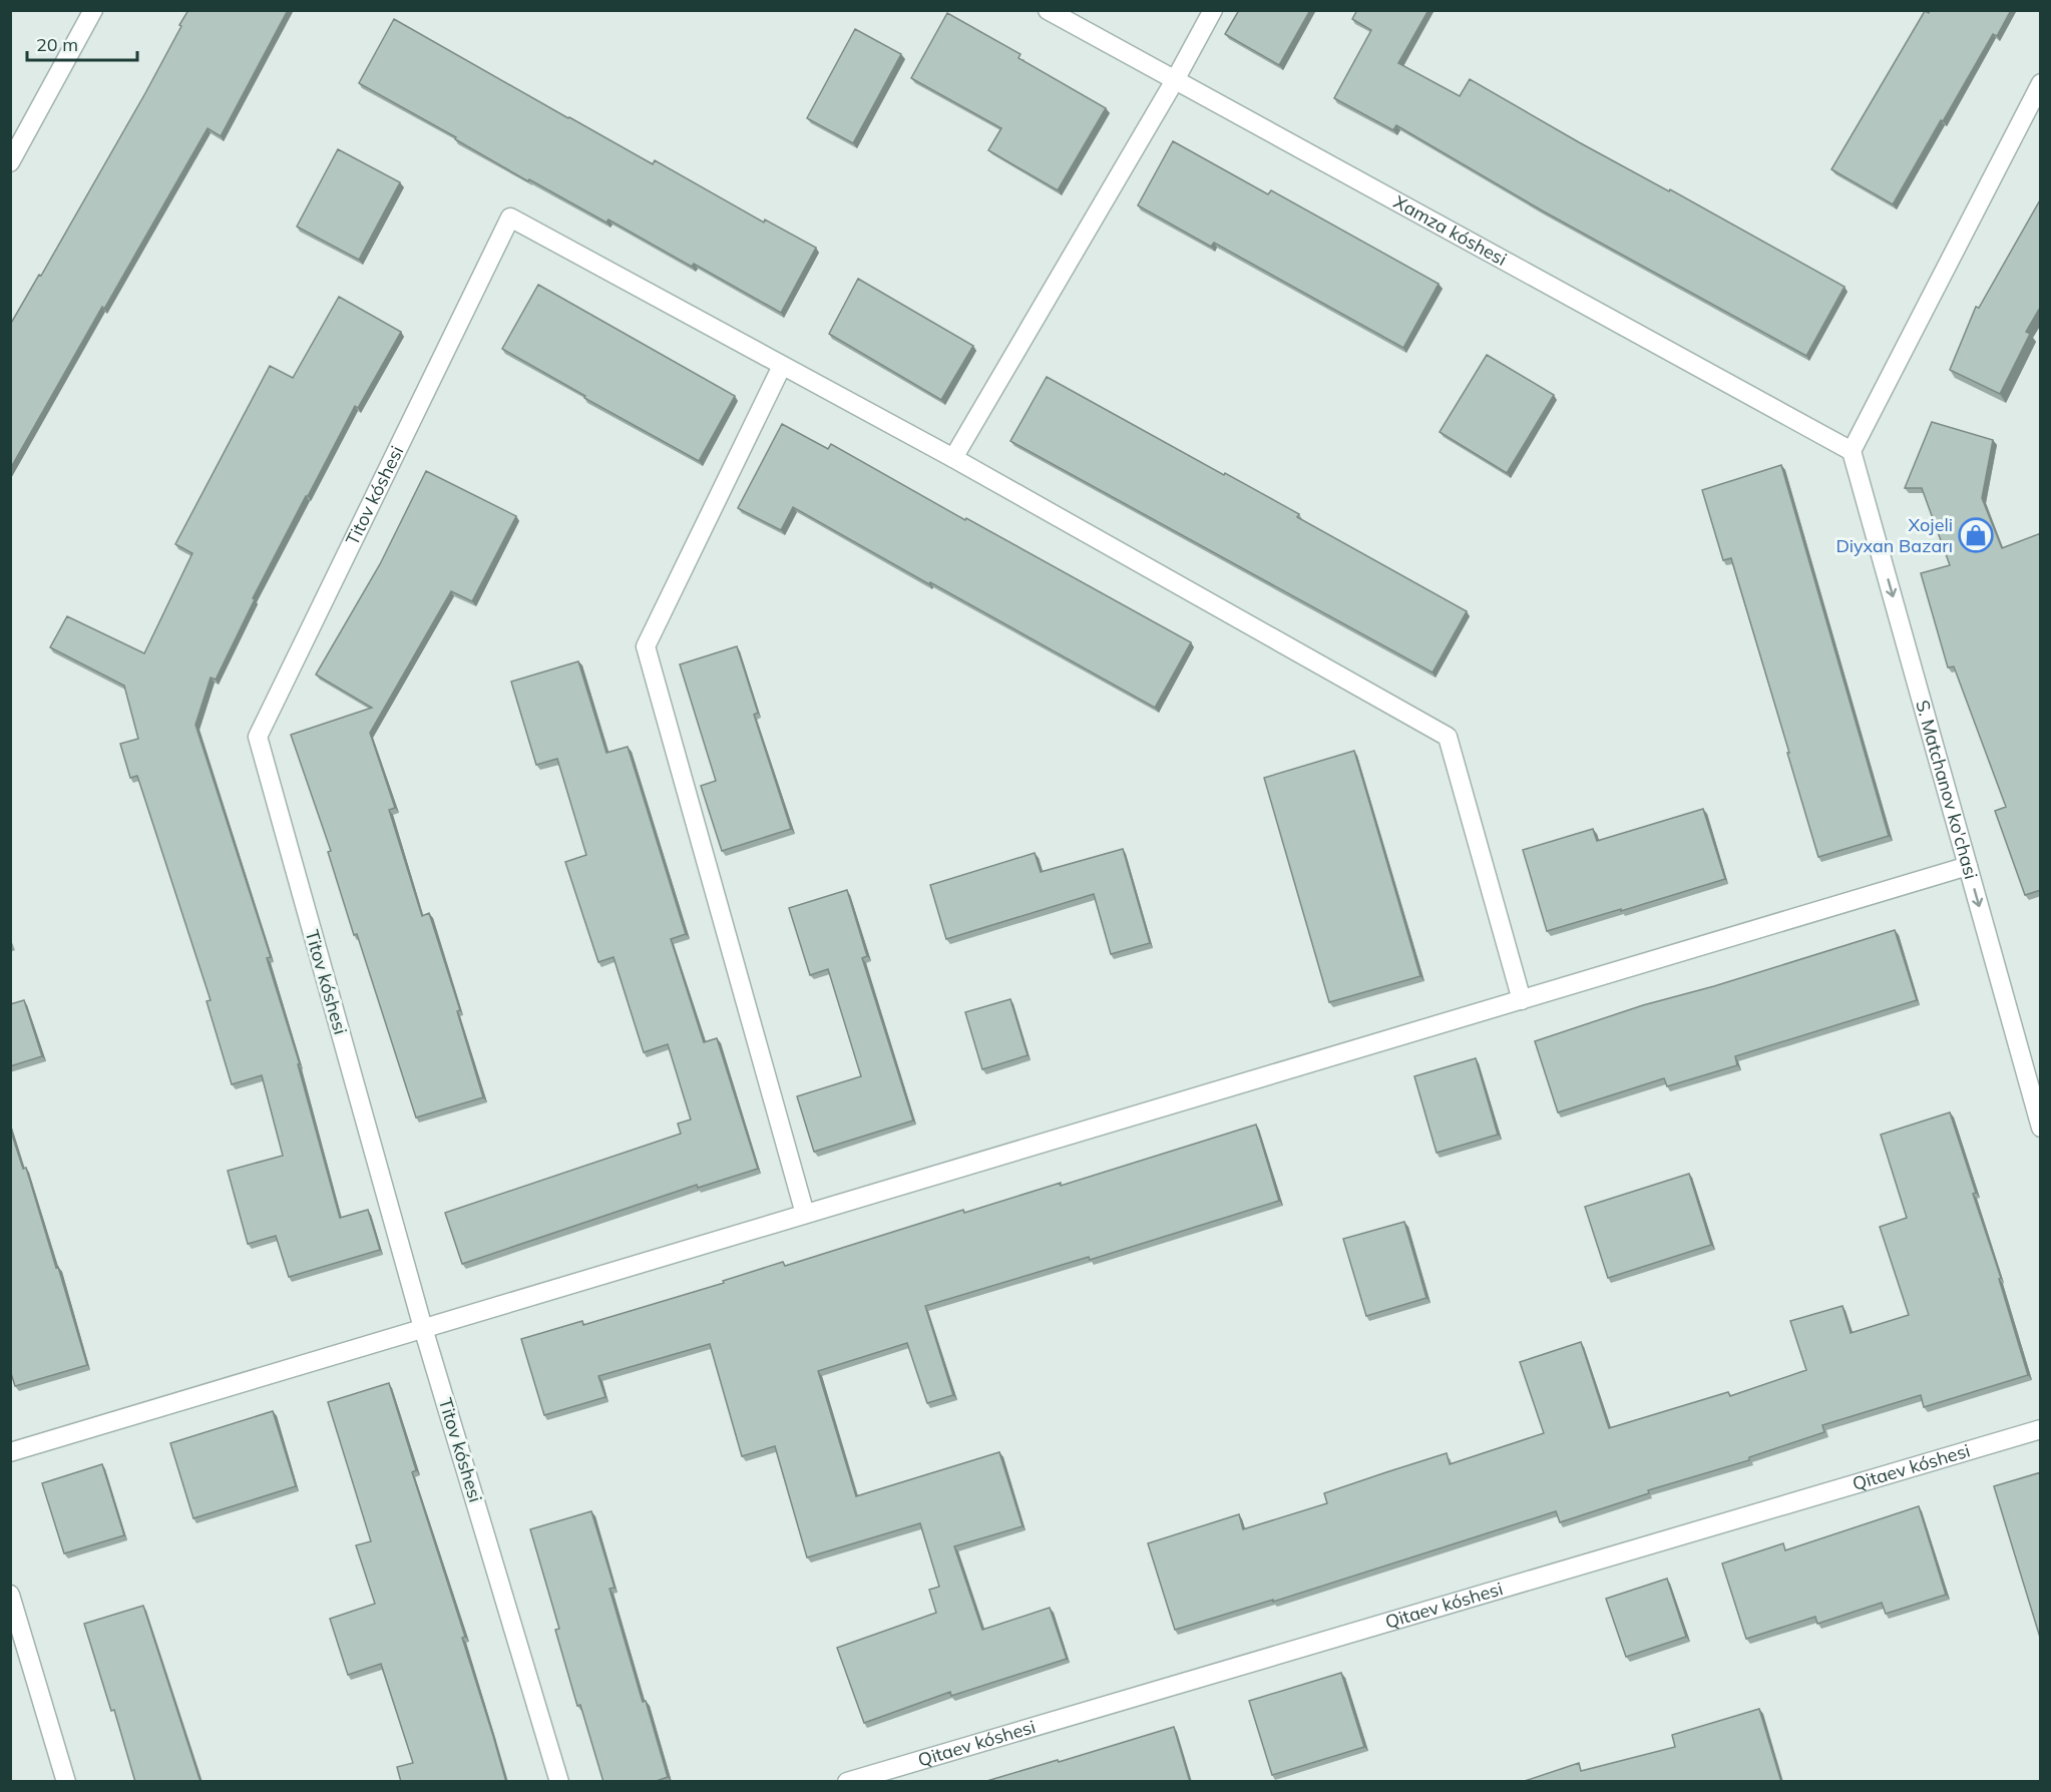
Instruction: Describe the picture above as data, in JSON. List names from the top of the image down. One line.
{"streets":{"street":["Xamza kóshesi","Titov kóshesi","S. Matchanov ko'chasi","Qitaev kóshesi"]},"crossings":[["Xamza kóshesi","S. Matchanov ko'chasi"]],"one_way":["S. Matchanov ko'chasi"],"places":{"shop":["Xojeli Diyxan Bazarı"]},"scale_bar":"20 m"}
